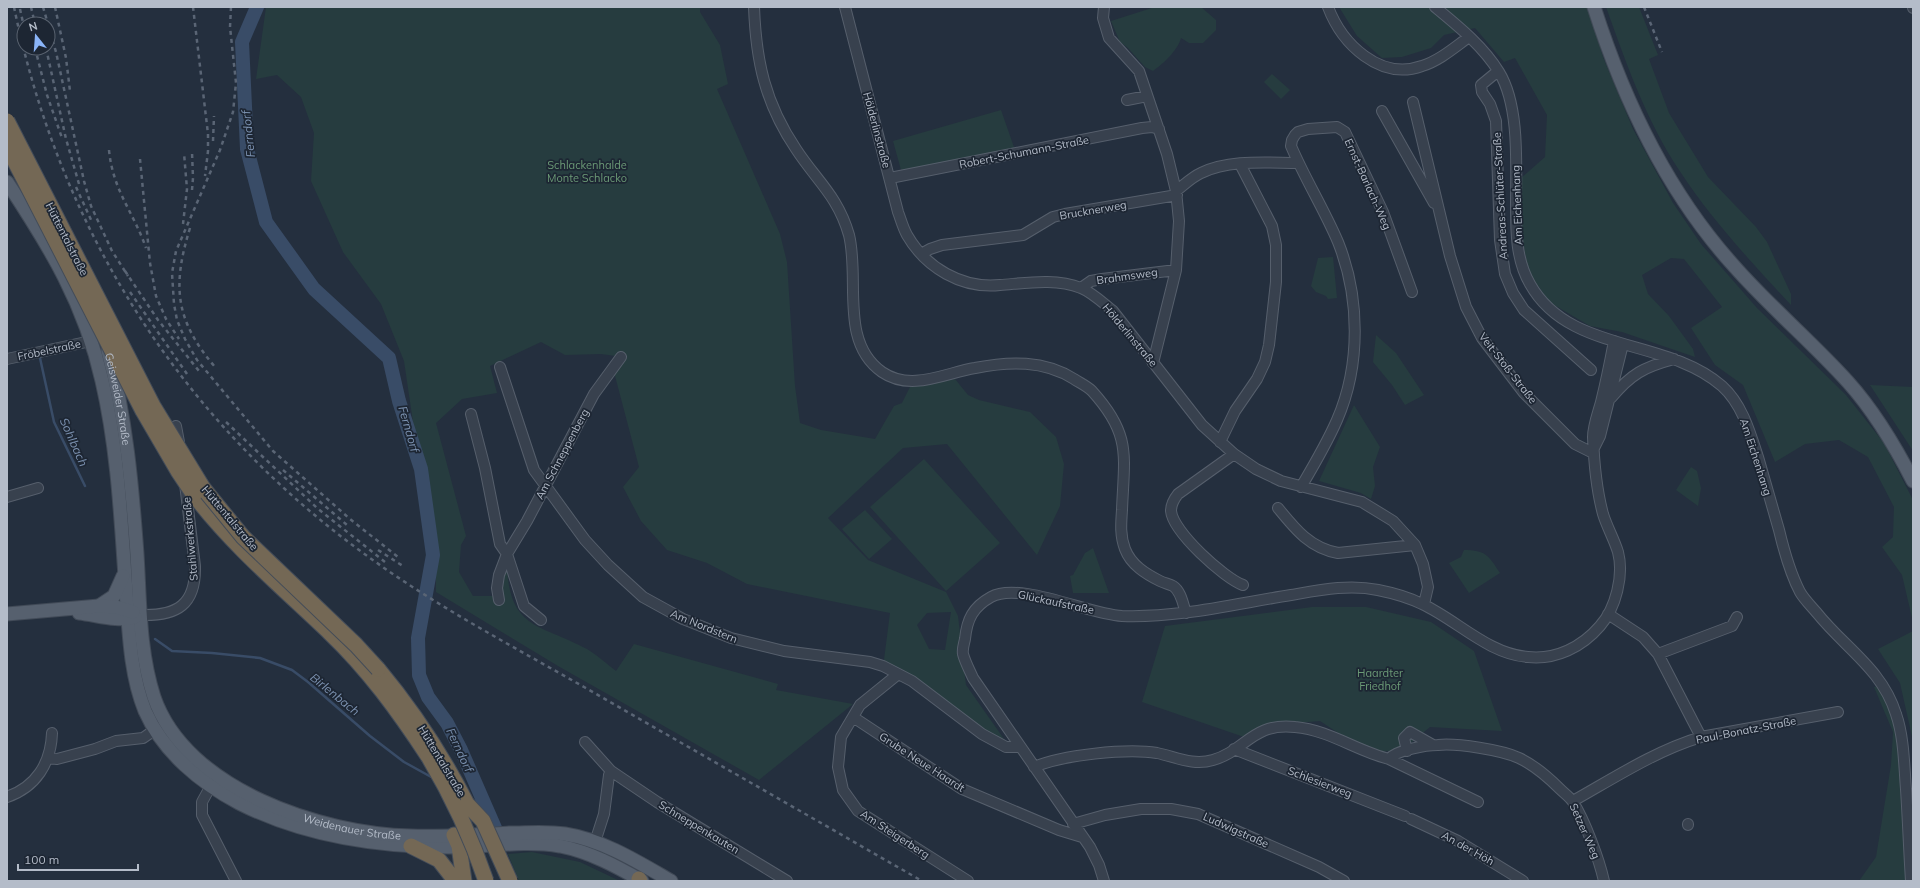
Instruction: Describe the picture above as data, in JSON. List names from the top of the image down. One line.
{"streets":{"highway":["Hüttentalstraße"],"main road":["Geisweider Straße","Weidenauer Straße"],"street":["Hölderlinstraße","Robert-Schumann-Straße","Ernst-Barlach-Weg","Andreas-Schlüter-Straße","Am Eichenhang","Brucknerweg","Brahmsweg","Fröbelstraße","Veit-Stoß-Straße","Am Schneppenberg","Stahlwerkstraße","Glückaufstraße","Am Nordstern","Paul-Bonatz-Straße","Grube Neue Haardt","Schlesierweg","Schneppenkauten","Ludwigstraße","Setzer Weg","Am Steigerberg","An der Höh"]},"crossings":[["Hölderlinstraße","Robert-Schumann-Straße"],["Hölderlinstraße","Brucknerweg"],["Hölderlinstraße","Brahmsweg"],["Hölderlinstraße","Glückaufstraße"],["Andreas-Schlüter-Straße","Am Eichenhang"],["Am Eichenhang","Glückaufstraße"],["Fröbelstraße","Geisweider Straße"],["Veit-Stoß-Straße","Glückaufstraße"],["Geisweider Straße","Stahlwerkstraße"],["Geisweider Straße","Weidenauer Straße"],["Am Schneppenberg","Am Nordstern"],["Stahlwerkstraße","Weidenauer Straße"],["Glückaufstraße","Am Nordstern"],["Glückaufstraße","Grube Neue Haardt"],["Glückaufstraße","Ludwigstraße"],["Am Nordstern","Am Steigerberg"],["Paul-Bonatz-Straße","Setzer Weg"],["Grube Neue Haardt","Am Steigerberg"],["Schlesierweg","An der Höh"]],"water":["Ferndorf","Sohlbach","Birlenbach"],"parks":["Schlackenhalde Monte Schlacko","Haardter Friedhof"],"scale_bar":"100 m","north":"top"}
